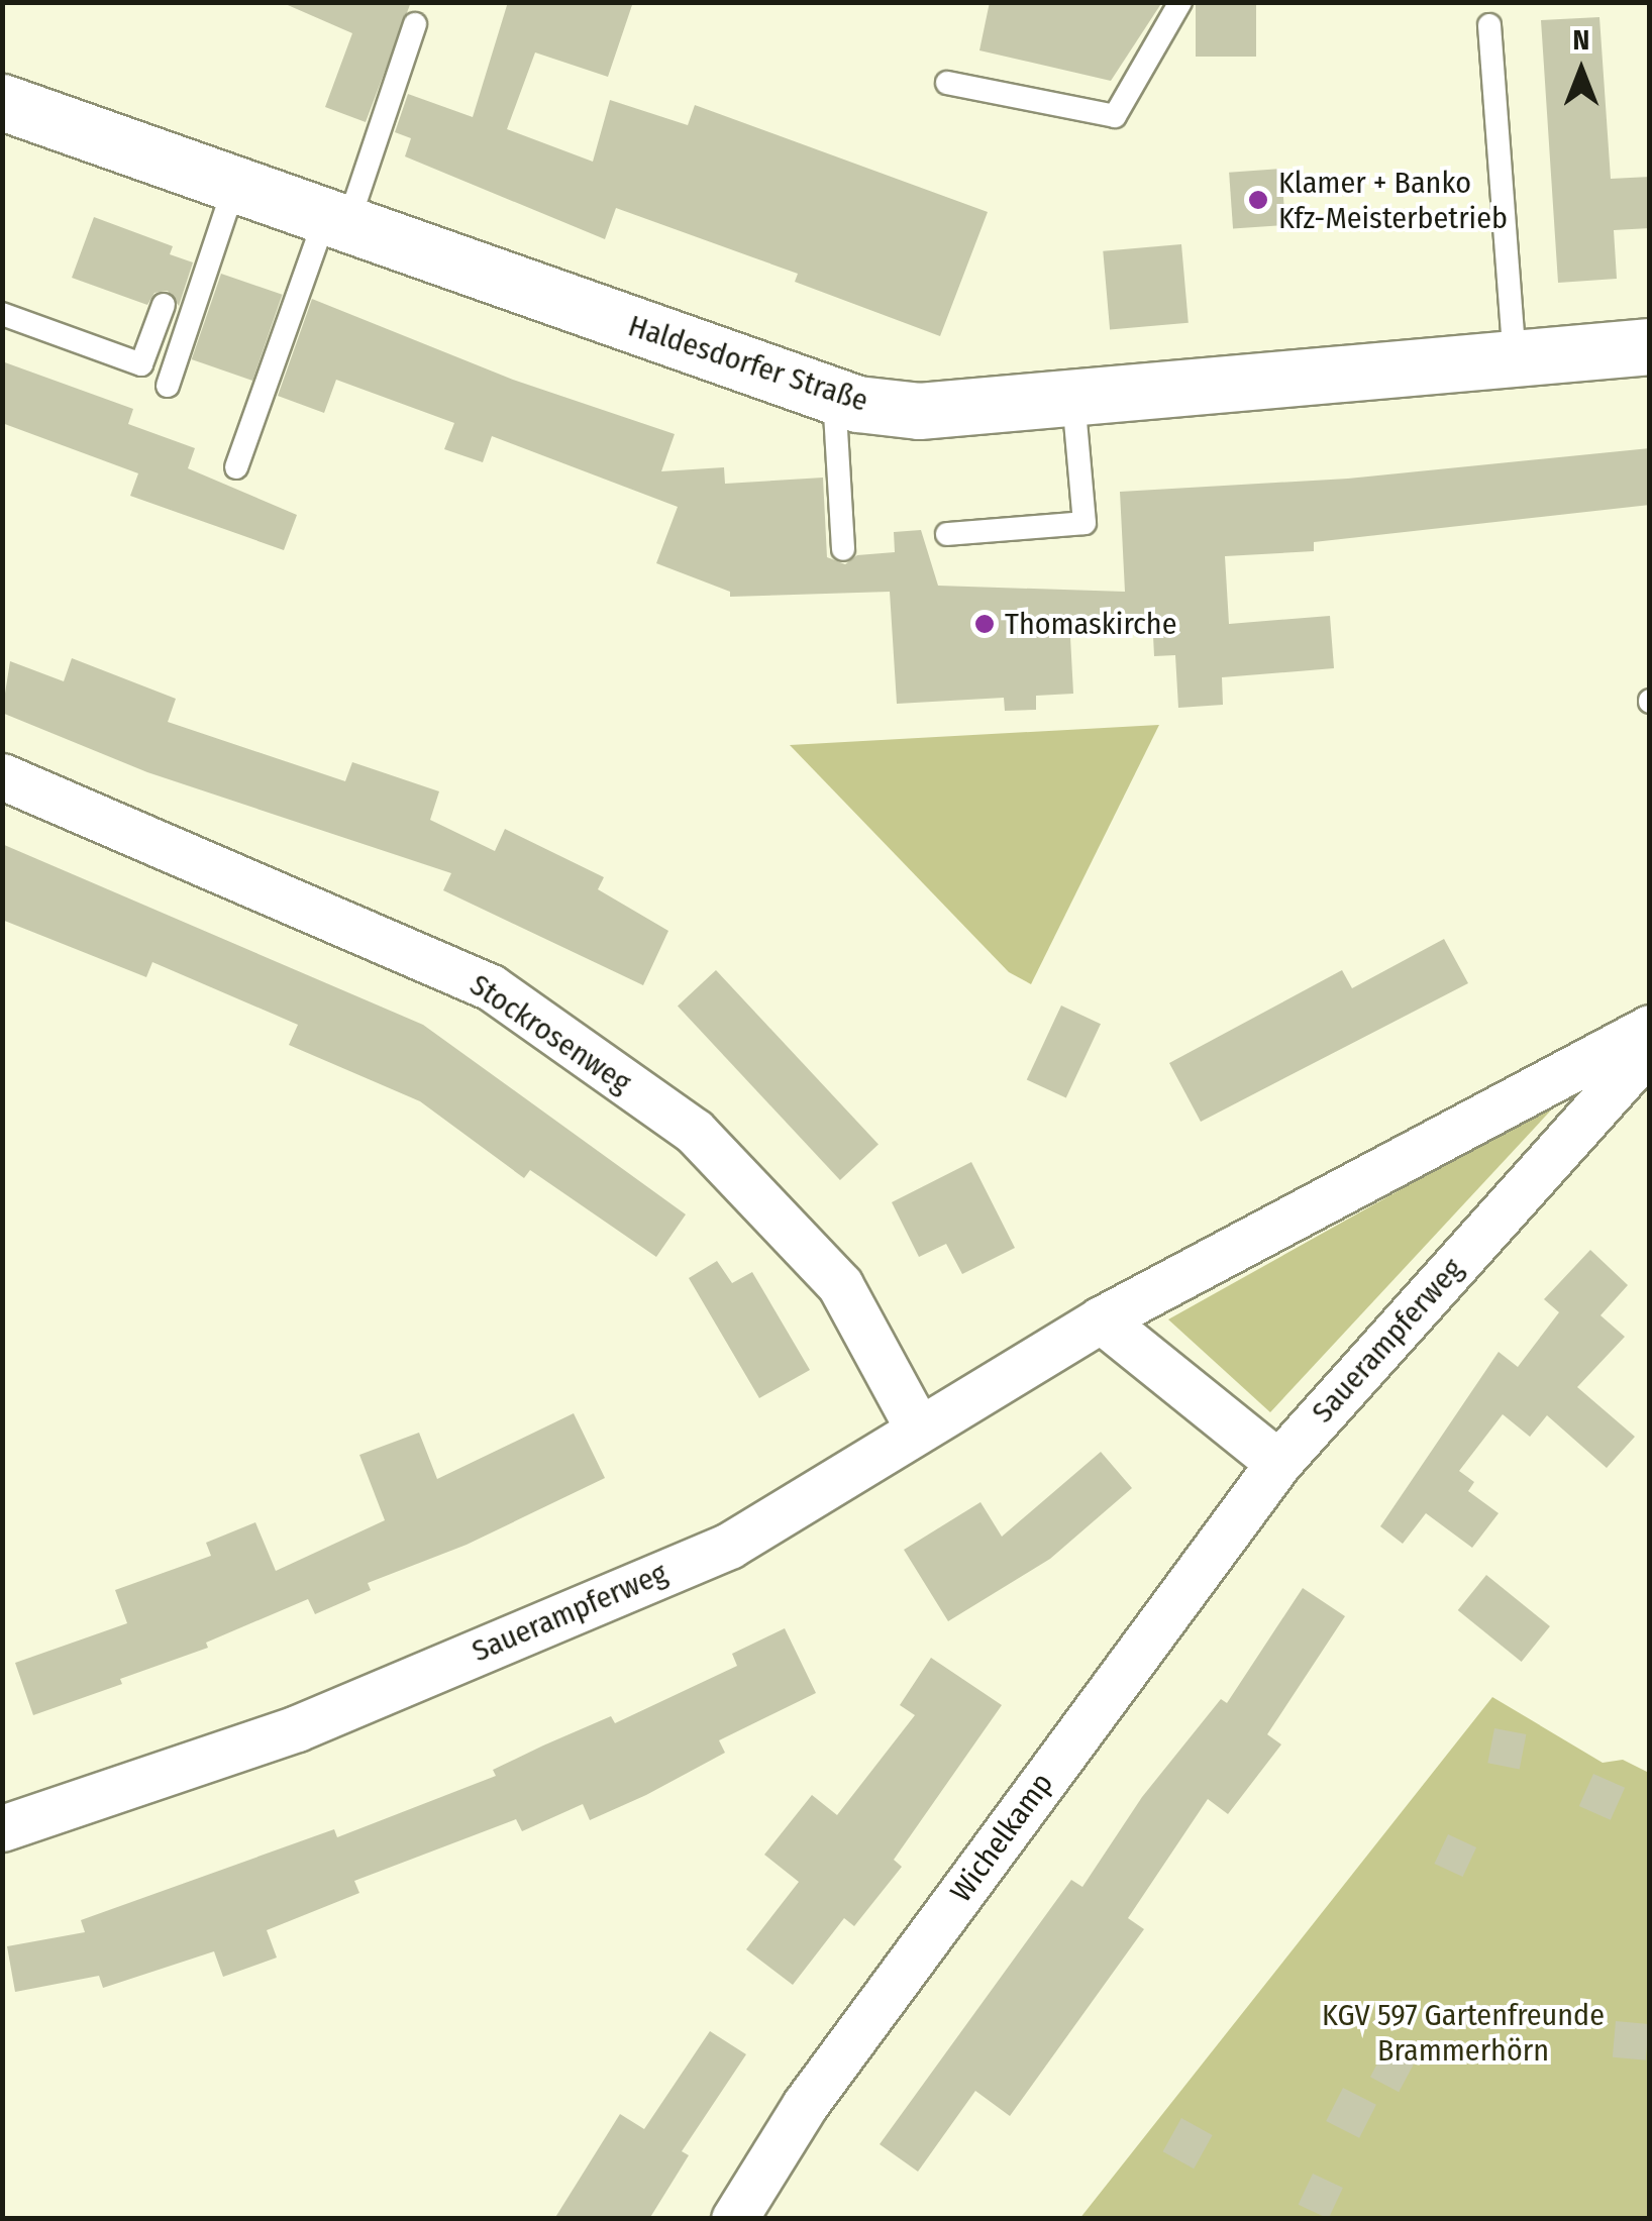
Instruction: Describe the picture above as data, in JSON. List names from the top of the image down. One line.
{"streets":{"street":["Haldesdorfer Straße","Stockrosenweg","Sauerampferweg","Wichelkamp"]},"crossings":[["Stockrosenweg","Sauerampferweg"],["Sauerampferweg","Wichelkamp"]],"parks":["KGV 597 Gartenfreunde Brammerhörn"],"places":["Klamer + Banko Kfz-Meisterbetrieb","Thomaskirche"],"north":"top"}
